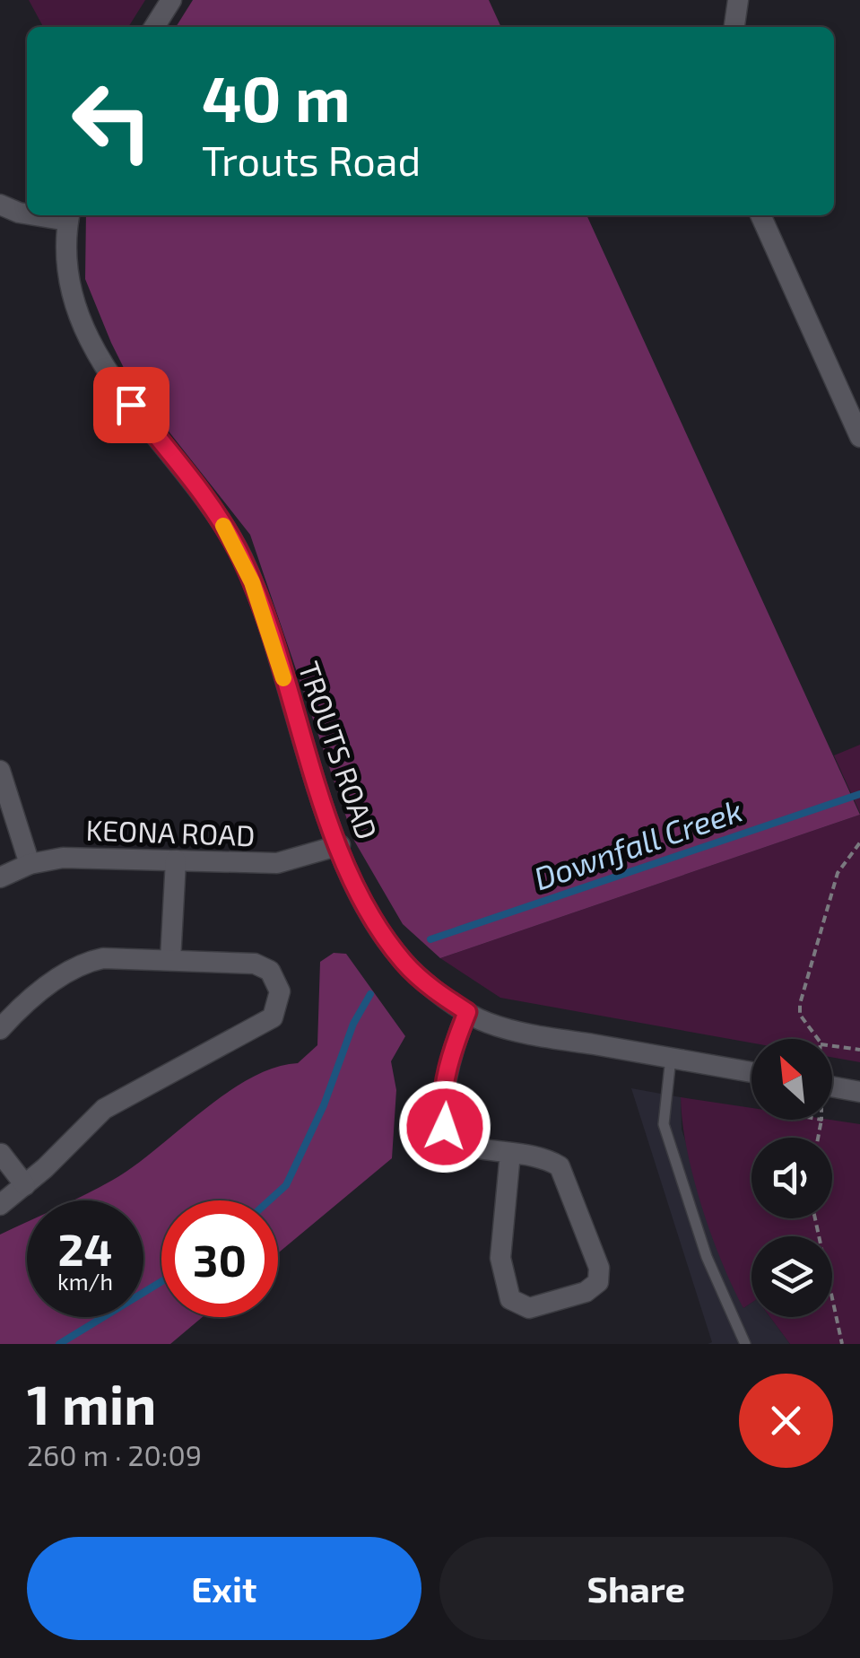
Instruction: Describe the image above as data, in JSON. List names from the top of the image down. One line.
{"streets":{"street":["TROUTS ROAD","KEONA ROAD"]},"crossings":[["TROUTS ROAD","KEONA ROAD"]],"water":["Downfall Creek"],"north":"top left","page":{"turn":["40 m","Trouts Road"],"speed":"24 km/h","limit":"30","heading":["1 min","260 m · 20:09"],"buttons":["Exit","Share"]}}
